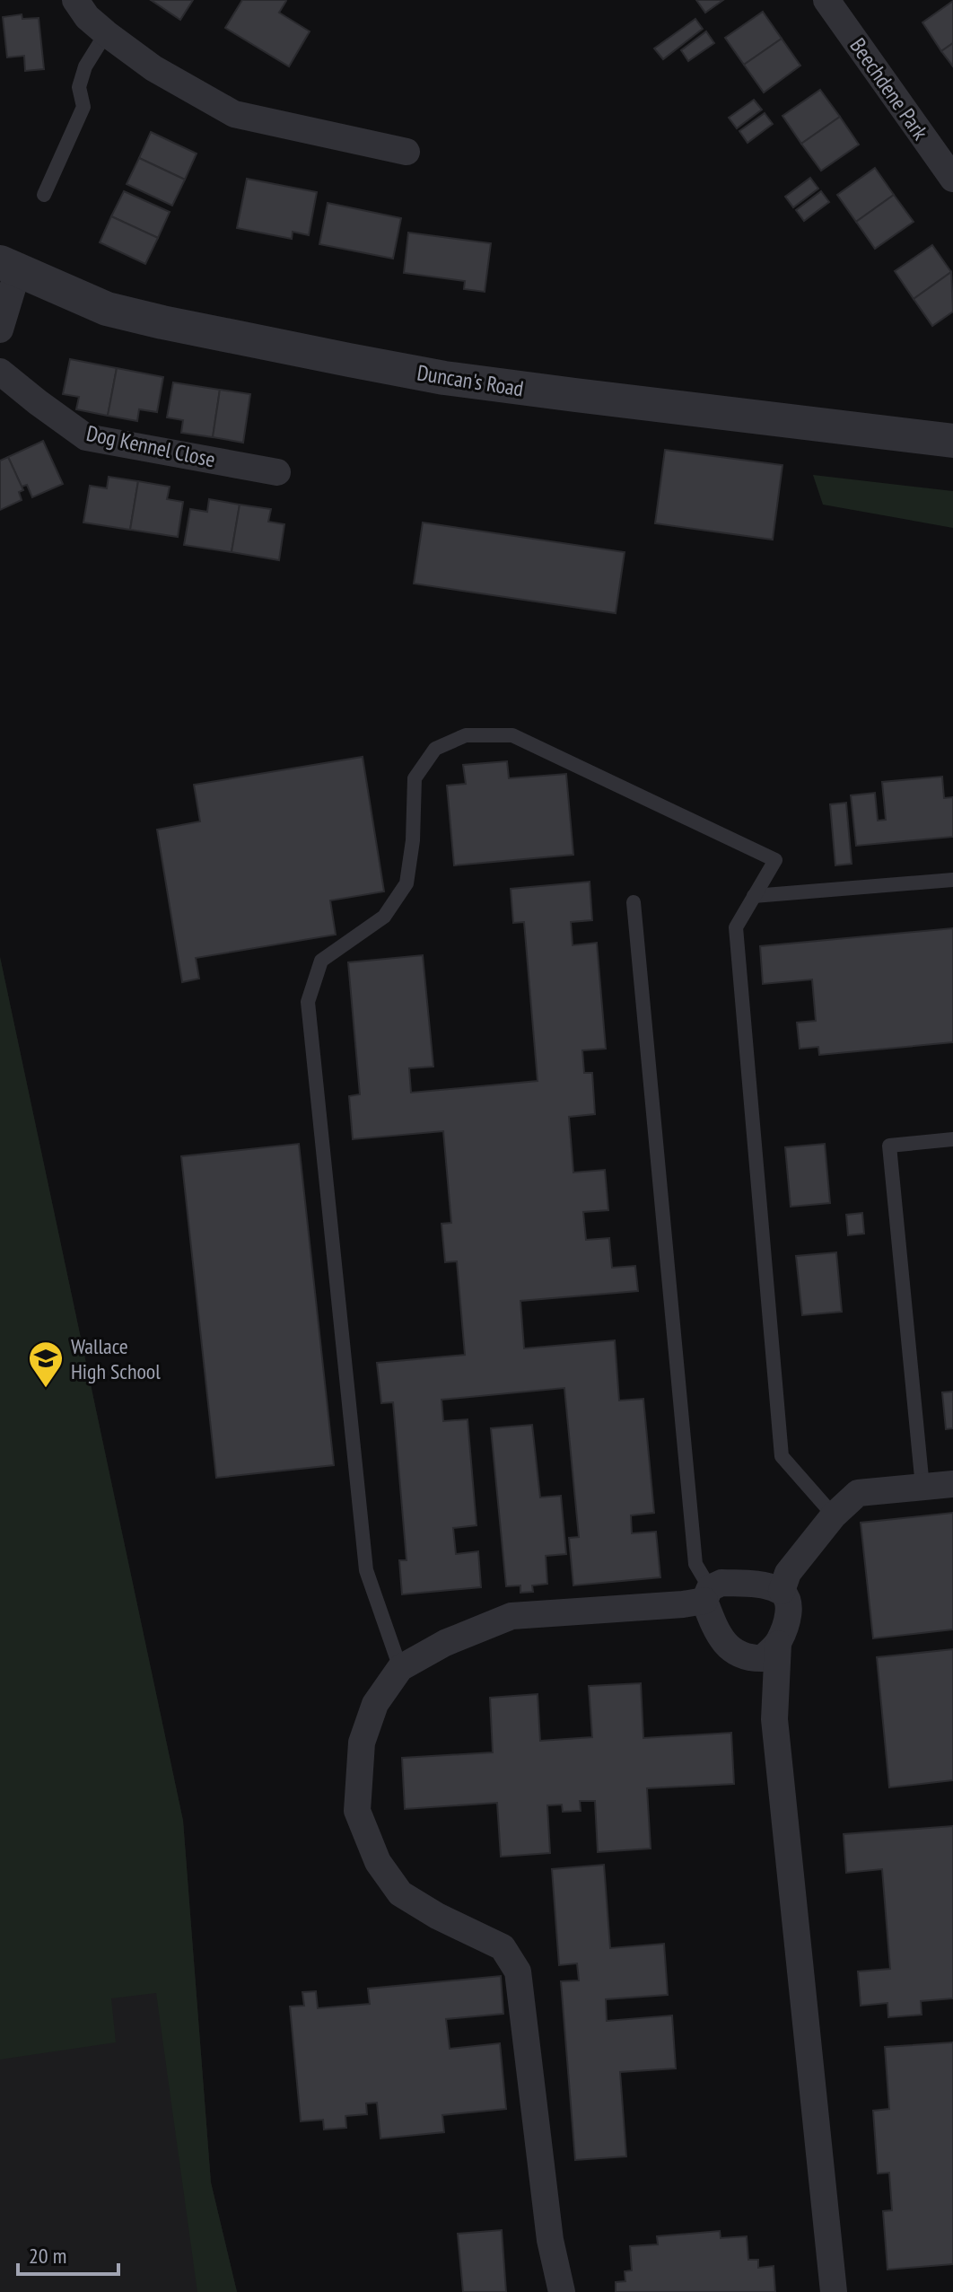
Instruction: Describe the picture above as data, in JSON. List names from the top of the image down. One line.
{"streets":{"street":["Beechdene Park","Duncan's Road","Dog Kennel Close"]},"places":{"school or university":["Wallace High School"]},"scale_bar":"20 m"}
